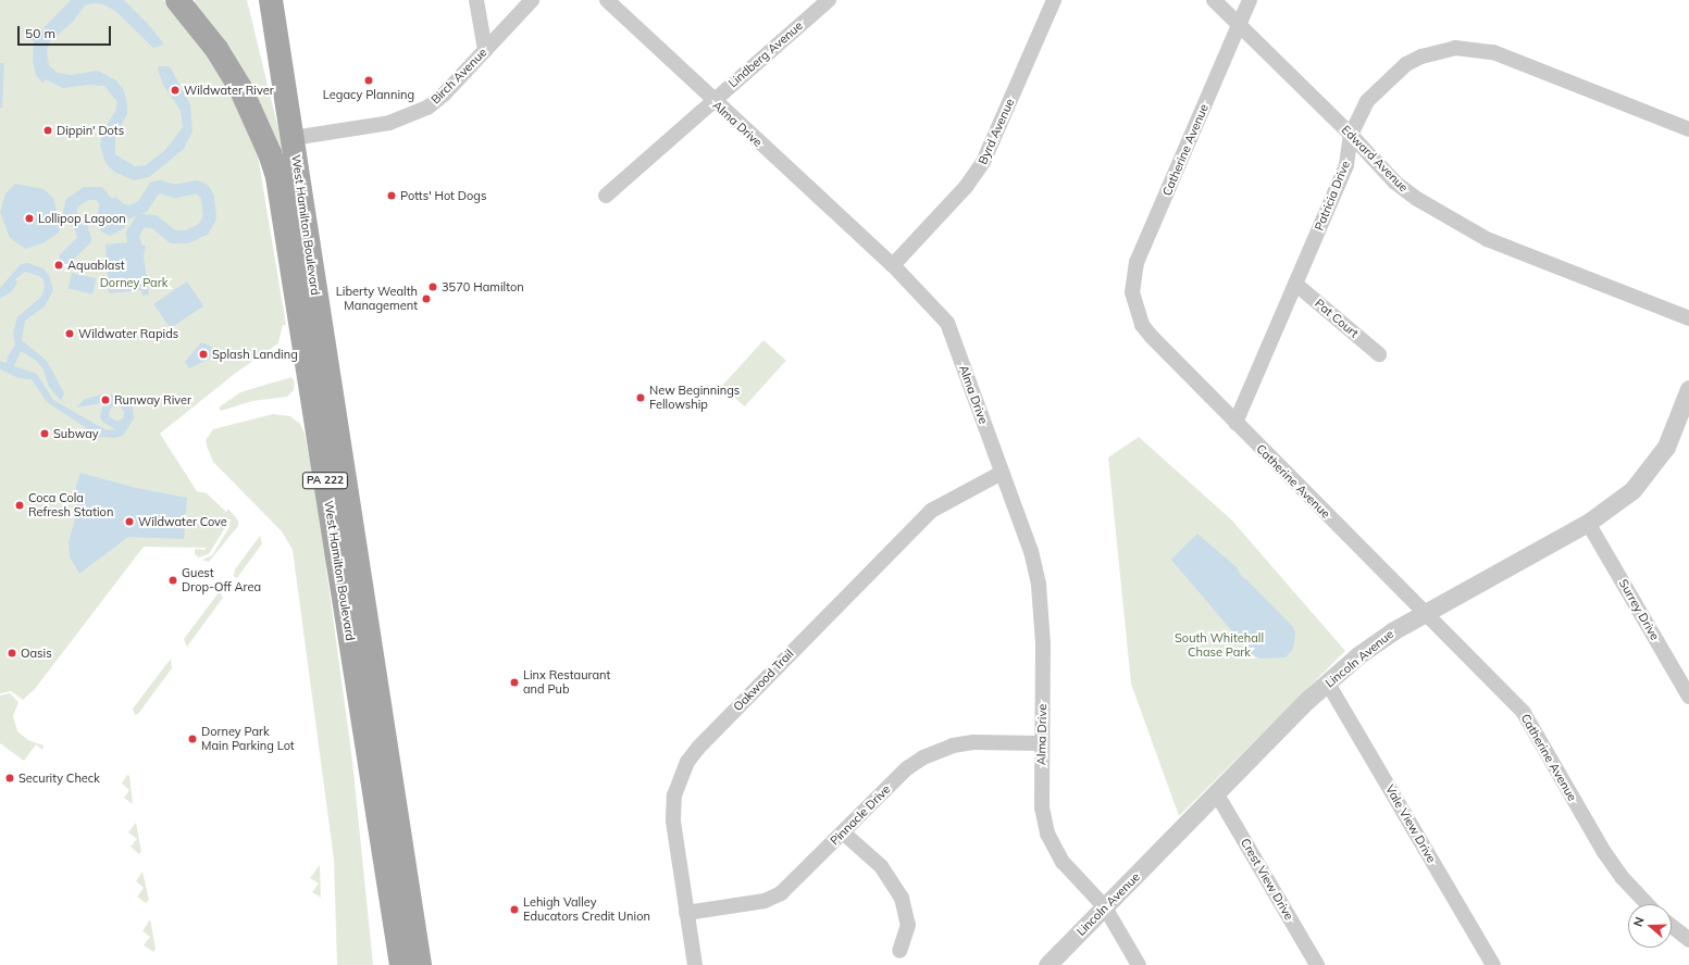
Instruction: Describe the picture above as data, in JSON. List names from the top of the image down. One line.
{"streets":{"main road":["West Hamilton Boulevard","PA 222"],"street":["Lindberg Avenue","Birch Avenue","Alma Drive","Byrd Avenue","Catherine Avenue","Edward Avenue","Patricia Drive","Pat Court","Surrey Drive","Lincoln Avenue","Oakwood Trail","Pinnacle Drive","Vale View Drive","Crest View Drive"]},"crossings":[["Lindberg Avenue","Alma Drive"],["Birch Avenue","West Hamilton Boulevard"],["Alma Drive","Byrd Avenue"],["Alma Drive","Lincoln Avenue"],["Alma Drive","Oakwood Trail"],["Alma Drive","Pinnacle Drive"],["Catherine Avenue","Edward Avenue"],["Catherine Avenue","Patricia Drive"],["Catherine Avenue","Lincoln Avenue"],["Edward Avenue","Patricia Drive"],["Patricia Drive","Pat Court"],["Surrey Drive","Lincoln Avenue"],["Lincoln Avenue","Vale View Drive"],["Lincoln Avenue","Crest View Drive"],["Oakwood Trail","Pinnacle Drive"]],"parks":["Dorney Park","South Whitehall Chase Park"],"places":["Legacy Planning","Wildwater River","Dippin' Dots","Potts' Hot Dogs","Lollipop Lagoon","Aquablast","3570 Hamilton","Liberty Wealth Management","Wildwater Rapids","Splash Landing","New Beginnings Fellowship","Runway River","Subway","Coca Cola Refresh Station","Wildwater Cove","Guest Drop-Off Area","Oasis","Linx Restaurant and Pub","Dorney Park Main Parking Lot","Security Check","Lehigh Valley Educators Credit Union"],"scale_bar":"50 m","north":"left"}
